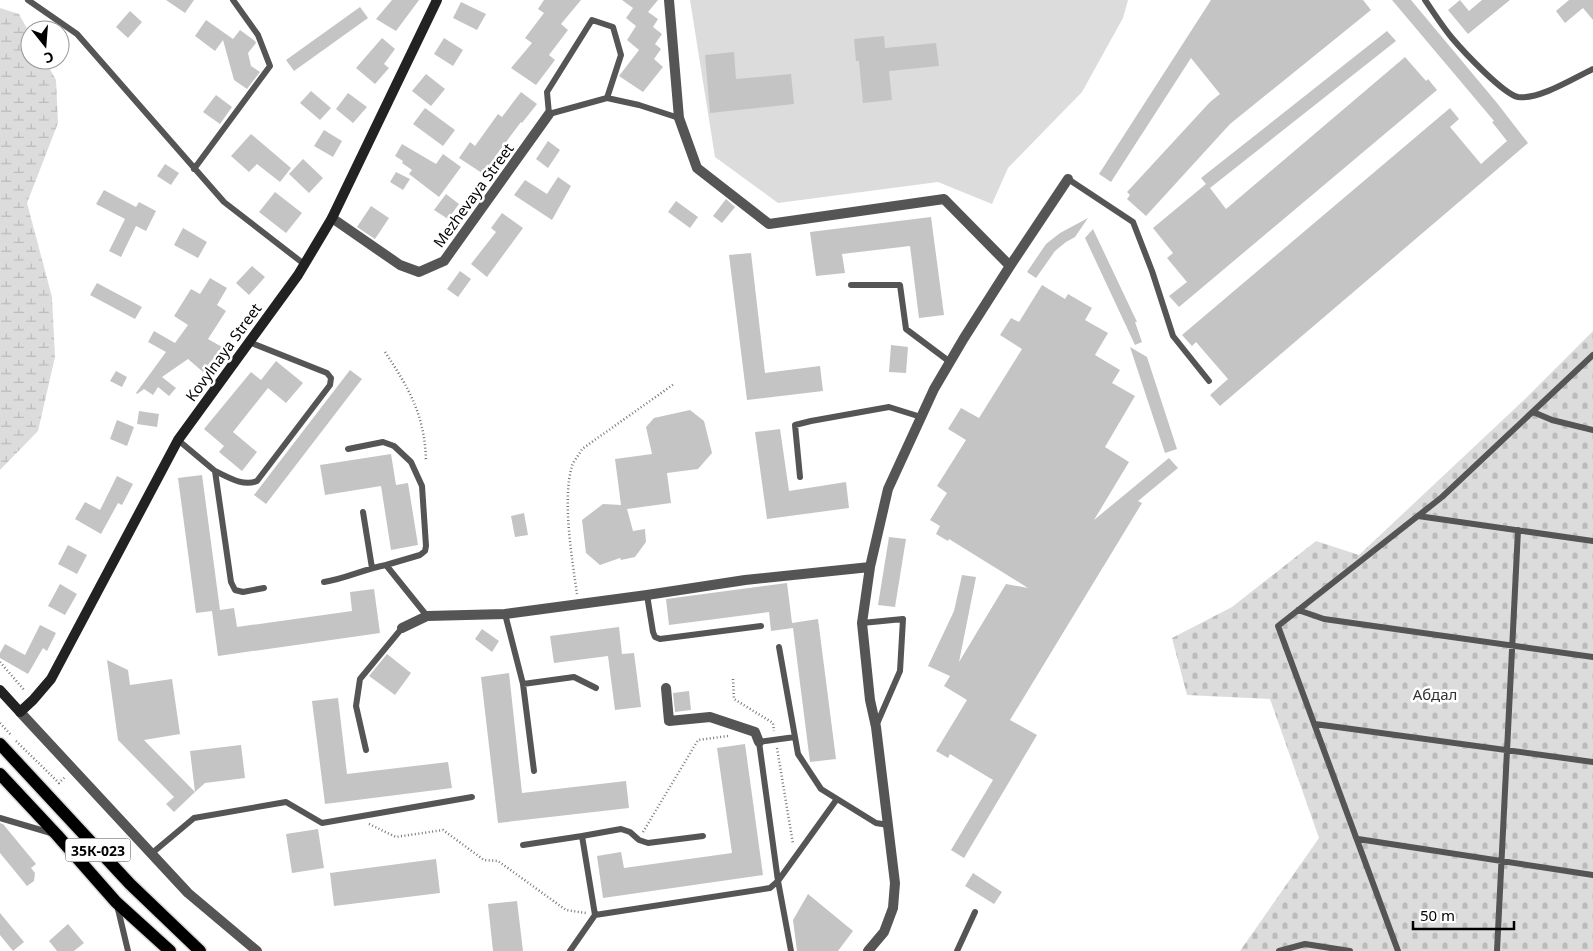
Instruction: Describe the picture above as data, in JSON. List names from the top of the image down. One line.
{"streets":{"main road":["35К-023"],"street":["Mezhevaya Street","Kovylnaya Street"]},"crossings":[["Mezhevaya Street","Kovylnaya Street"]],"parks":["Абдал"],"scale_bar":"50 m","north":"bottom"}
